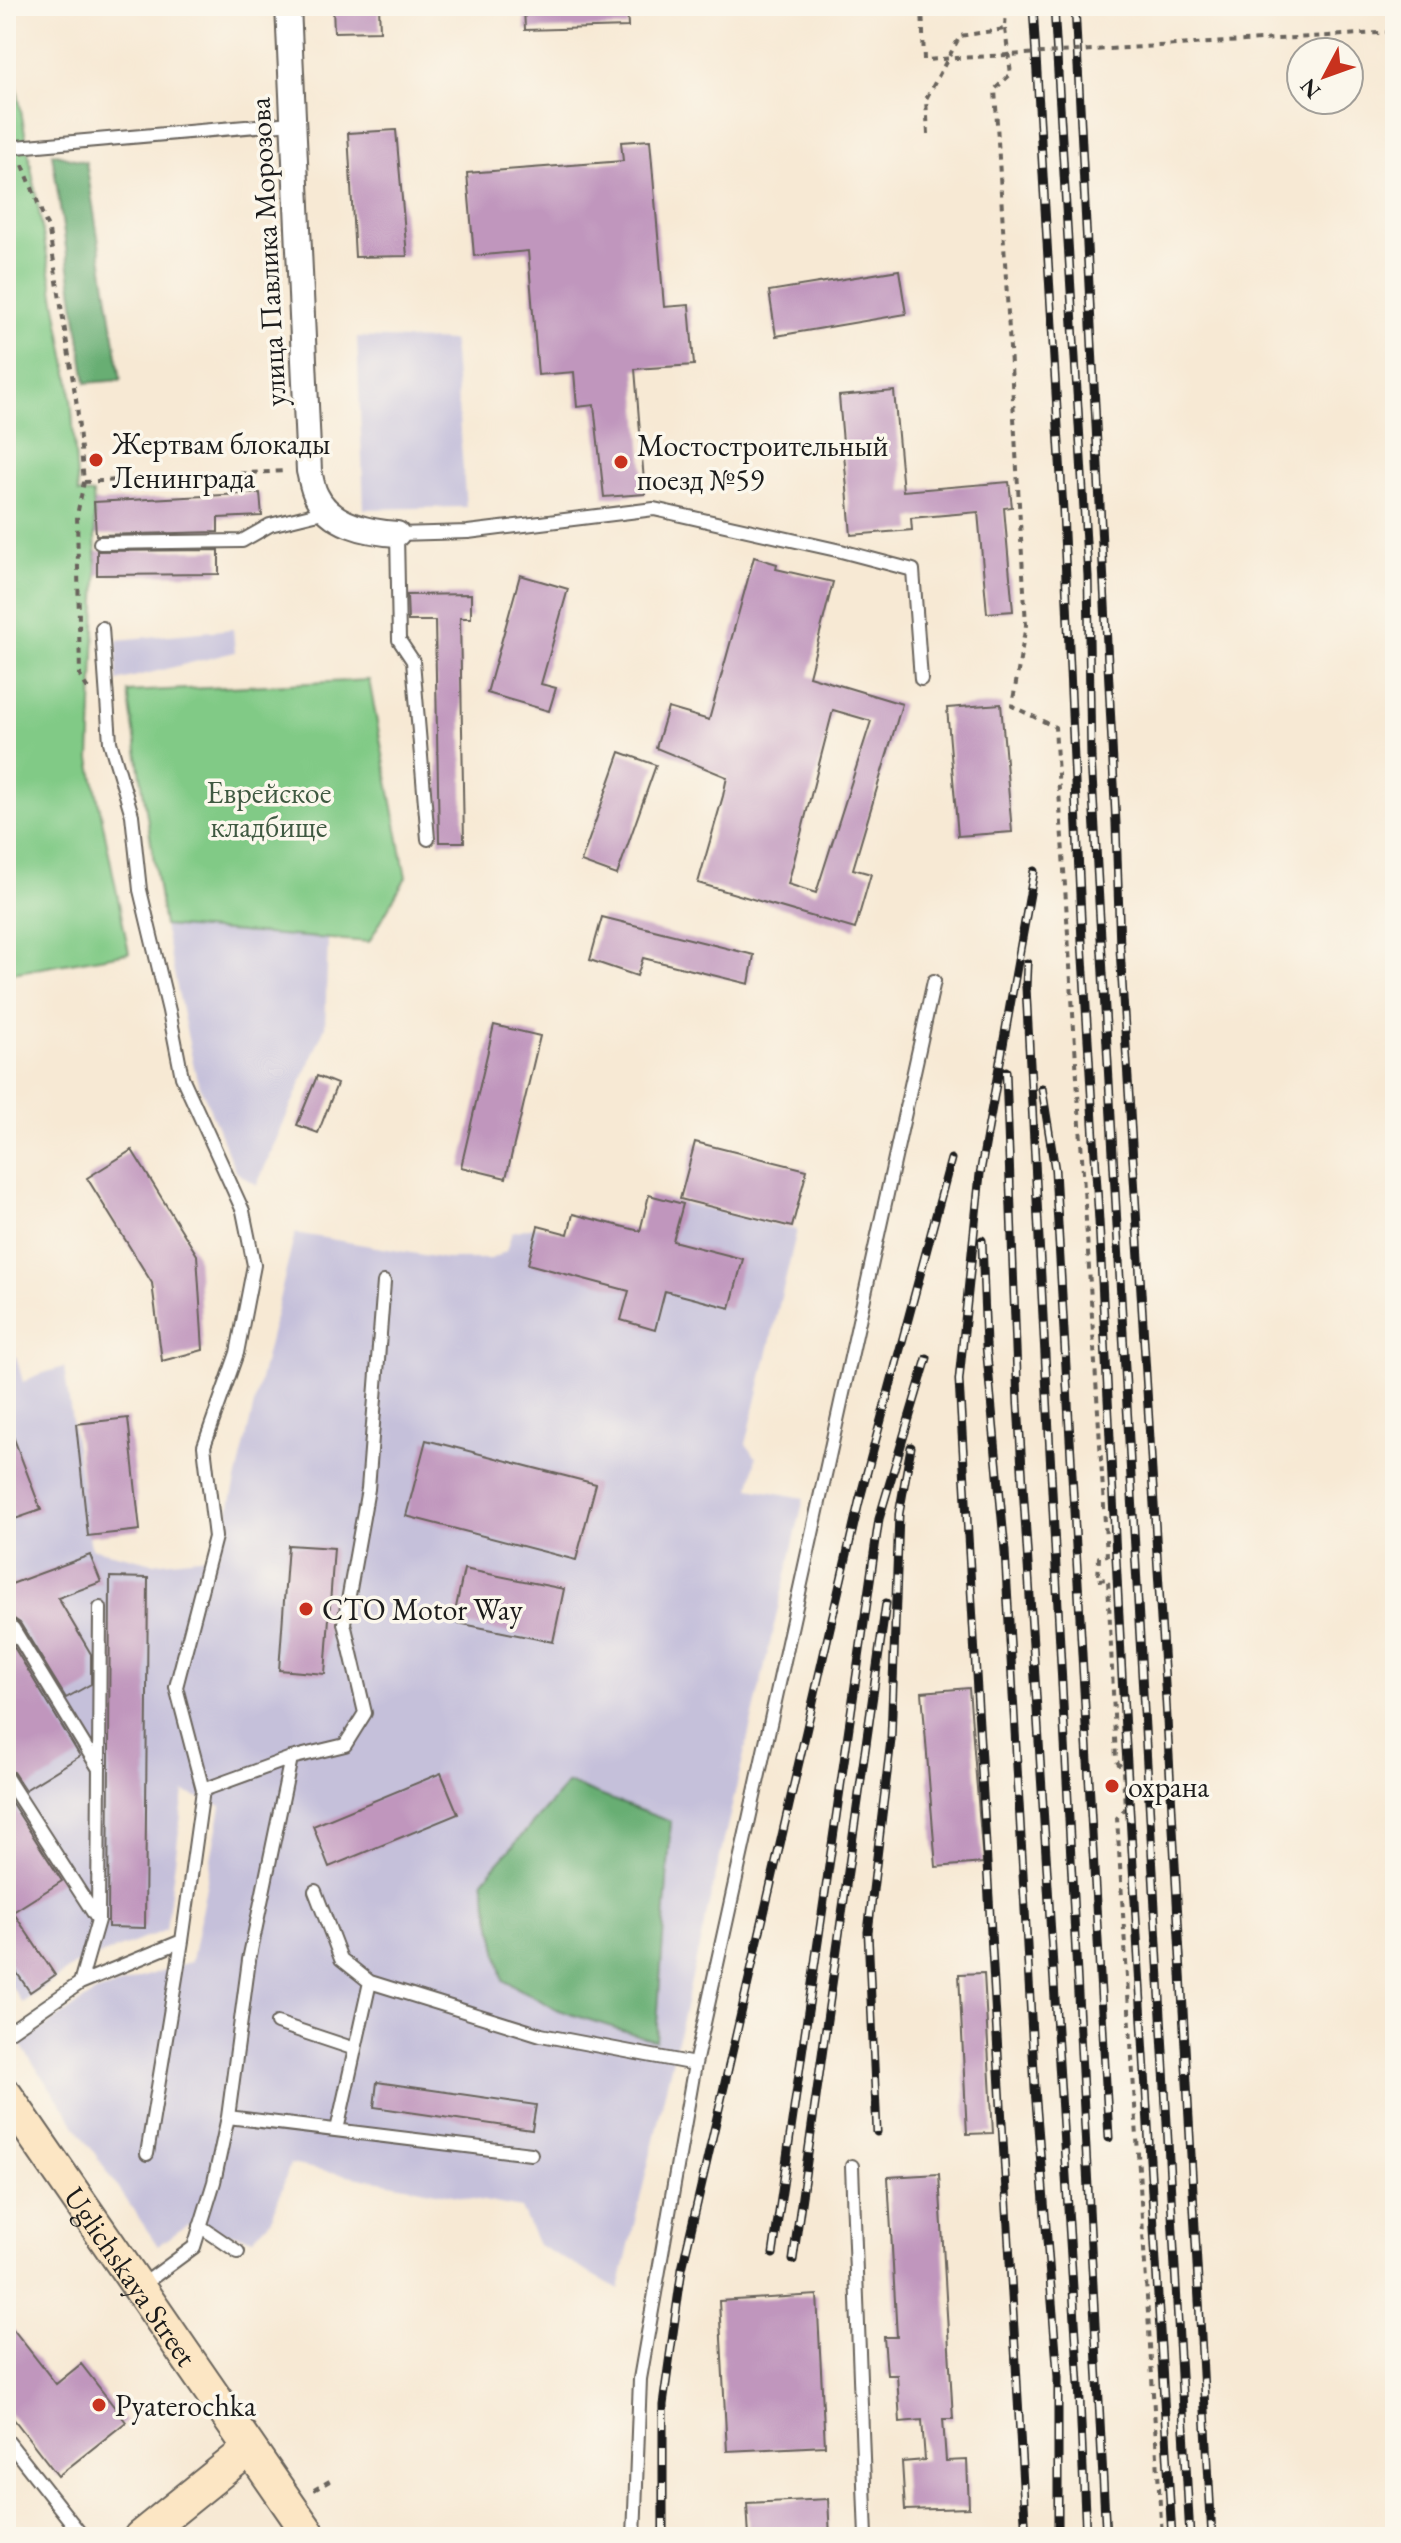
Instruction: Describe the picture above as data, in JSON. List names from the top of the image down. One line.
{"streets":{"main road":["Uglichskaya Street"],"street":["улица Павлика Морозова"]},"parks":["Еврейское кладбище"],"places":["Жертвам блокады Ленинграда","Мостостроительный поезд №59","СТО Motor Way","охрана","Pyaterochka"],"north":"bottom left"}
